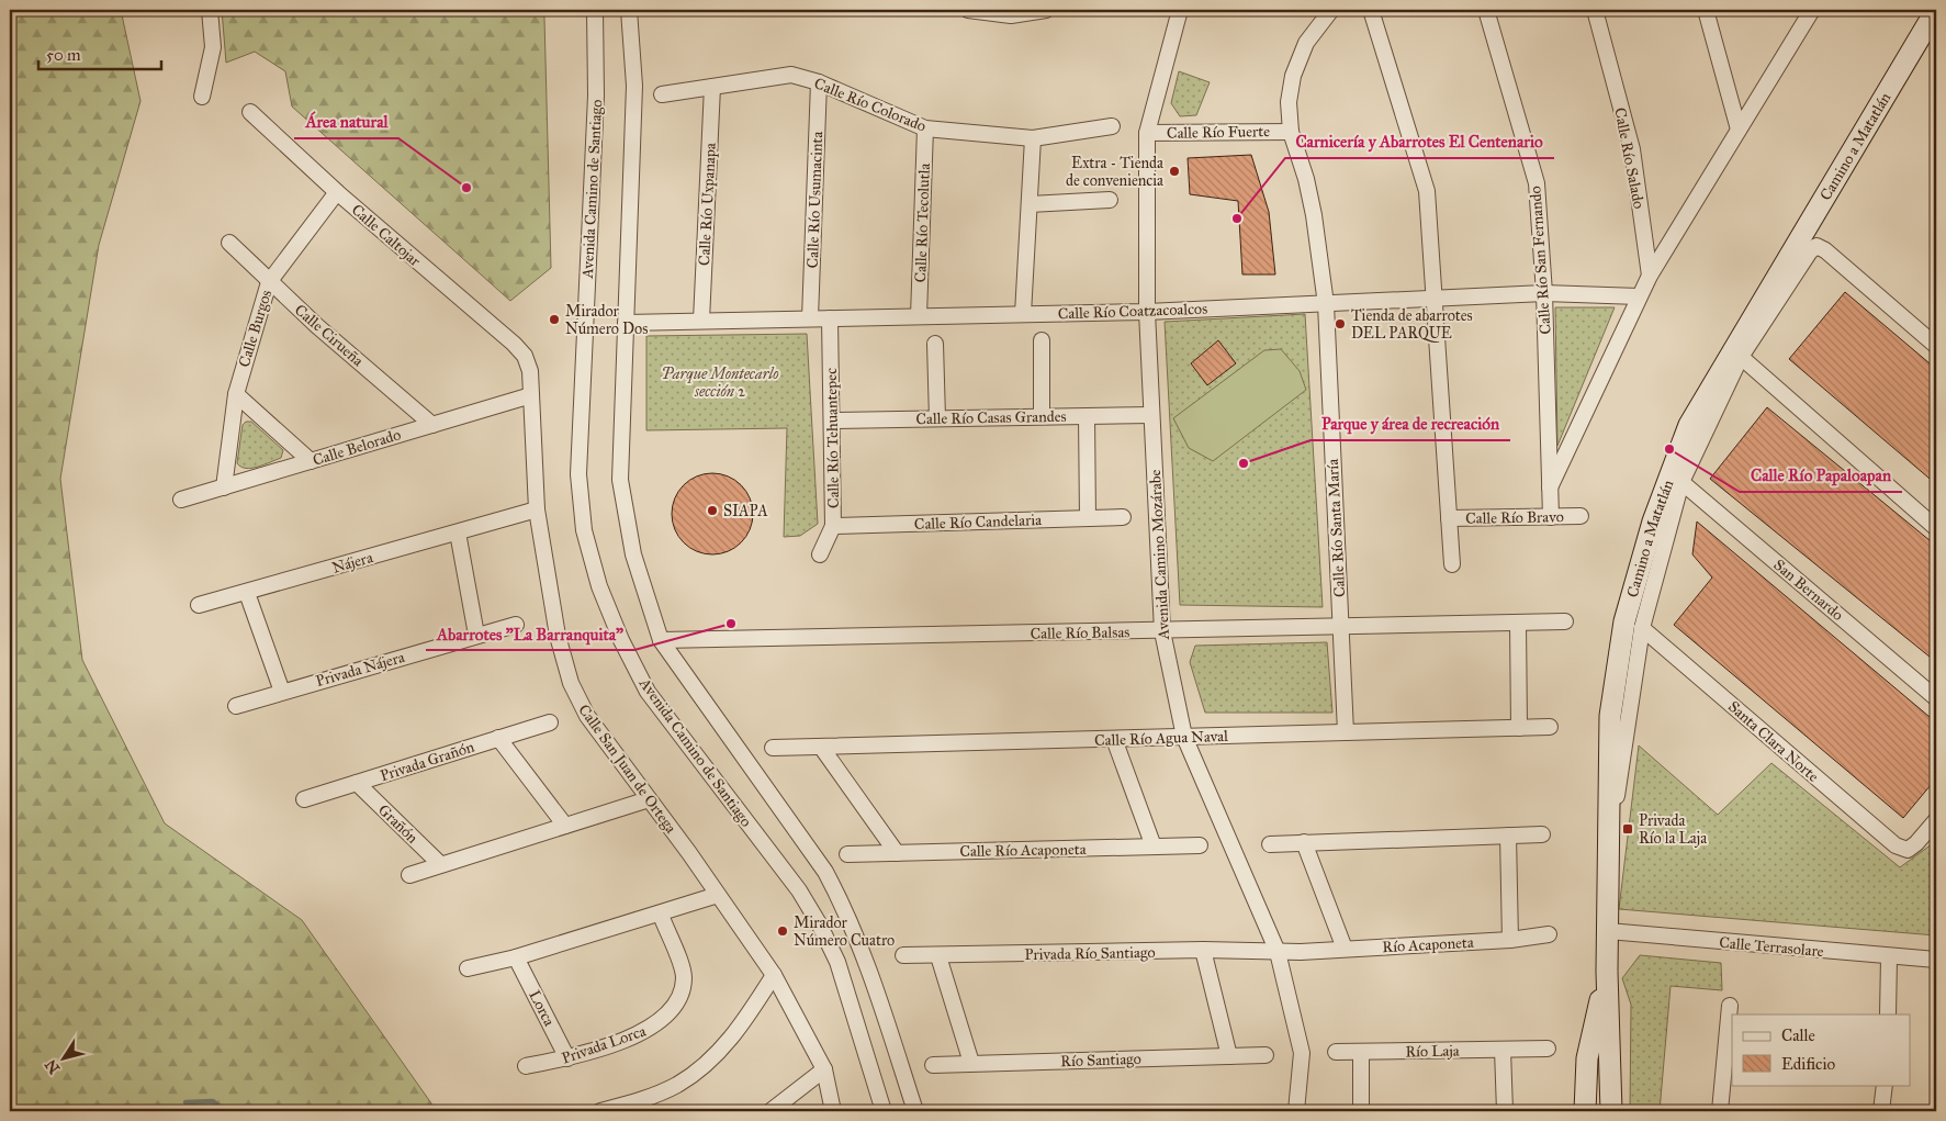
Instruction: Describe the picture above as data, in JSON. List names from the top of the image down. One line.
{"streets":{"street":["Calle Río Colorado","Calle Río Fuerte","Camino a Matatlán","Calle Río Salado","Avenida Camino de Santiago","Calle Río Usumacinta","Calle Río Uxpanapa","Calle Río Tecolutla","Calle Caltojar","Calle Río San Fernando","Calle Río Coatzacoalcos","Calle Burgos","Calle Cirueña","Calle Río Casas Grandes","Calle Río Tehuantepec","Calle Belorado","Calle Río Bravo","Calle Río Candelaria","Calle Río Santa María","Avenida Camino Mozárabe","Nájera","San Bernardo","Calle Río Balsas","Privada Nájera","Calle Río Agua Naval","Santa Clara Norte","Privada Grañón","Calle San Juan de Ortega","Grañón","Calle Río Acaponeta","Río Acaponeta","Calle Terrasolare","Privada Río Santiago","Lorca","Privada Lorca","Río Laja","Río Santiago"]},"crossings":[["Calle Río Colorado","Calle Río Usumacinta"],["Calle Río Colorado","Calle Río Uxpanapa"],["Calle Río Colorado","Calle Río Tecolutla"],["Calle Río Fuerte","Calle Río Santa María"],["Calle Río Fuerte","Avenida Camino Mozárabe"],["Camino a Matatlán","Calle Terrasolare"],["Calle Río Usumacinta","Calle Río Coatzacoalcos"],["Calle Río Uxpanapa","Calle Río Coatzacoalcos"],["Calle Río Tecolutla","Calle Río Coatzacoalcos"],["Calle Caltojar","Calle Burgos"],["Calle Caltojar","Calle San Juan de Ortega"],["Calle Río San Fernando","Calle Río Coatzacoalcos"],["Calle Río San Fernando","Calle Río Bravo"],["Calle Río Coatzacoalcos","Calle Río Tehuantepec"],["Calle Río Coatzacoalcos","Calle Río Santa María"],["Calle Río Coatzacoalcos","Avenida Camino Mozárabe"],["Calle Burgos","Calle Cirueña"],["Calle Burgos","Calle Belorado"],["Calle Cirueña","Calle Belorado"],["Calle Río Casas Grandes","Calle Río Tehuantepec"],["Calle Río Casas Grandes","Avenida Camino Mozárabe"],["Calle Río Tehuantepec","Calle Río Candelaria"],["Calle Belorado","Calle San Juan de Ortega"],["Calle Río Santa María","Calle Río Balsas"],["Calle Río Santa María","Calle Río Agua Naval"],["Avenida Camino Mozárabe","Calle Río Balsas"],["Avenida Camino Mozárabe","Calle Río Agua Naval"],["Avenida Camino Mozárabe","Río Acaponeta"],["Avenida Camino Mozárabe","Privada Río Santiago"],["Nájera","Calle San Juan de Ortega"],["Privada Grañón","Grañón"],["Río Acaponeta","Privada Río Santiago"],["Lorca","Privada Lorca"]],"parks":["Parque Montecarlo sección 2"],"places":{"other":["Extra - Tienda de conveniencia","Área natural","Carnicería y Abarrotes El Centenario","Mirador Número Dos","Tienda de abarrotes DEL PARQUE","Calle Río Papaloapan","Parque y área de recreación","SIAPA","Abarrotes \"La Barranquita\"","Mirador Número Cuatro"],"transit":["Privada Río la Laja"]},"legend":["Calle","Edificio"],"scale_bar":"50 m","north":"bottom left"}
